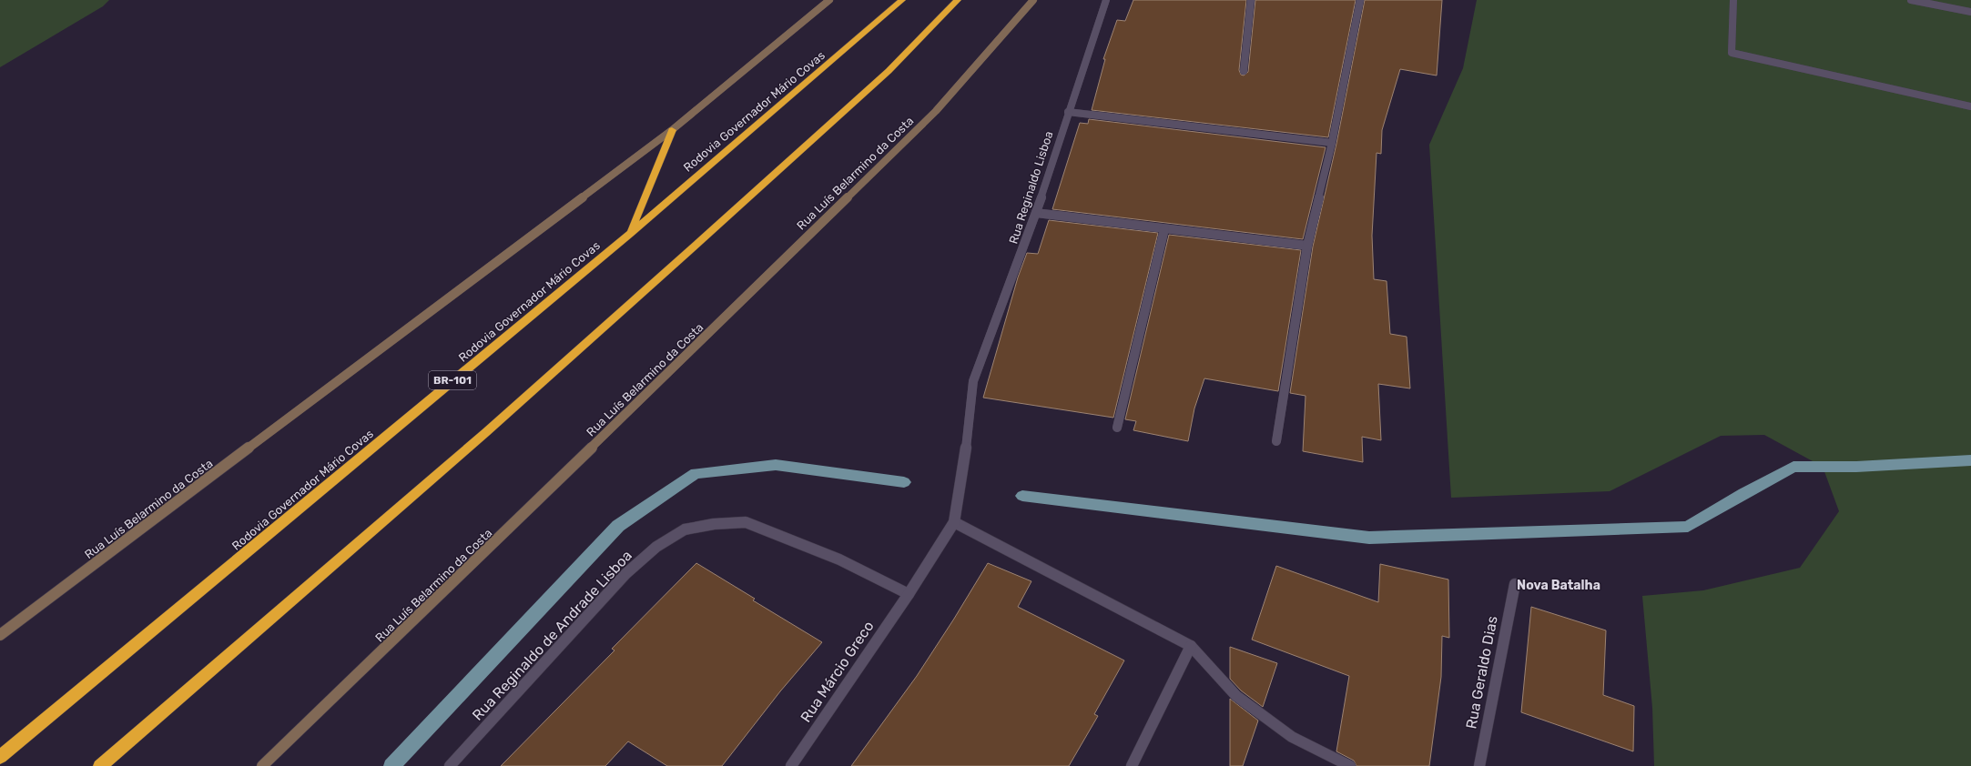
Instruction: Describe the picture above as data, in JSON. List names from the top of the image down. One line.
{"streets":{"highway":["Rodovia Governador Mário Covas","BR-101"],"main road":["Rua Luís Belarmino da Costa"],"street":["Rua Reginaldo Lisboa","Rua Reginaldo de Andrade Lisboa","Rua Márcio Greco","Rua Geraldo Dias"]},"crossings":[["Rua Reginaldo Lisboa","Rua Márcio Greco"],["Rua Reginaldo de Andrade Lisboa","Rua Márcio Greco"]],"districts":["Nova Batalha"]}
